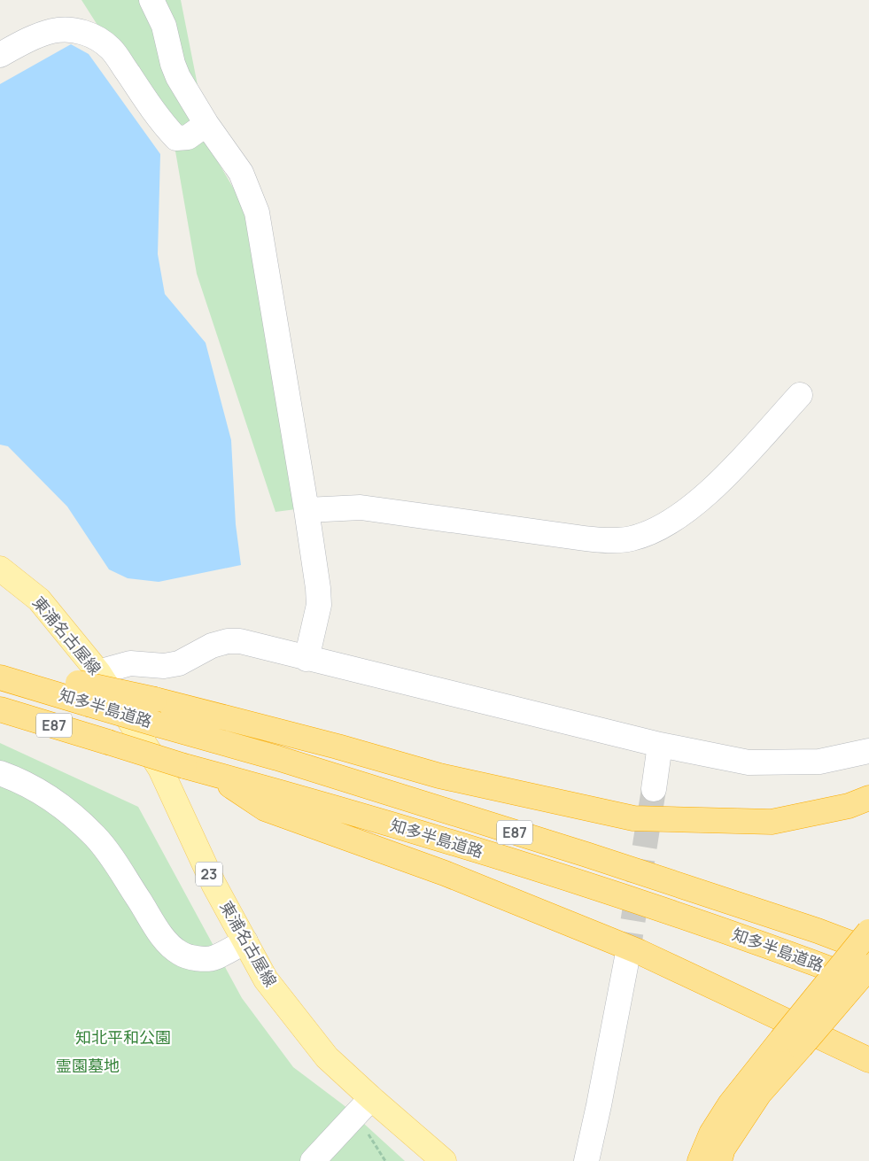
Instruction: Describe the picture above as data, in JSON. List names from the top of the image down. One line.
{"streets":{"highway":["知多半島道路","E87"],"main road":["東浦名古屋線","23"]},"parks":["知北平和公園","霊園墓地"]}
